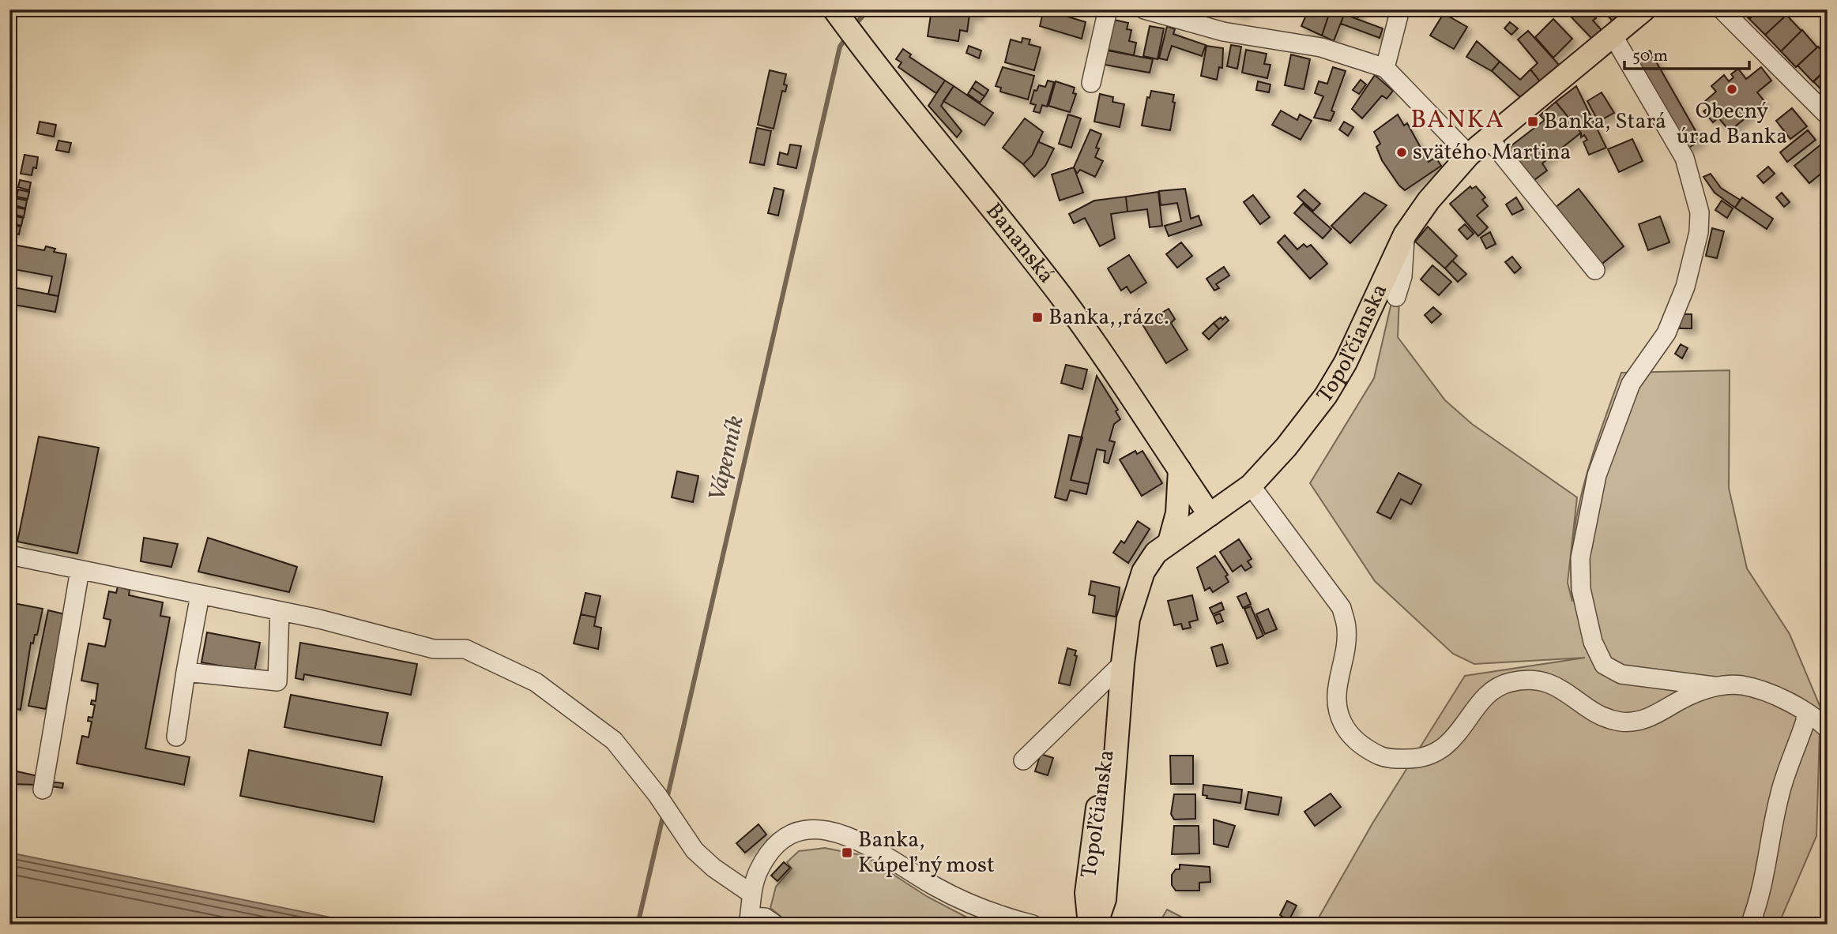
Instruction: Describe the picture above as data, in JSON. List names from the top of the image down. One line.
{"streets":{"main road":["Bananská","Topoľčianska"]},"crossings":[["Bananská","Topoľčianska"]],"districts":["BANKA"],"water":["Vápenník"],"places":{"other":["Obecný úrad Banka","svätého Martina"],"transit":["Banka, Stará","Banka,,rázc.","Banka, Kúpeľný most"]},"scale_bar":"50 m"}
